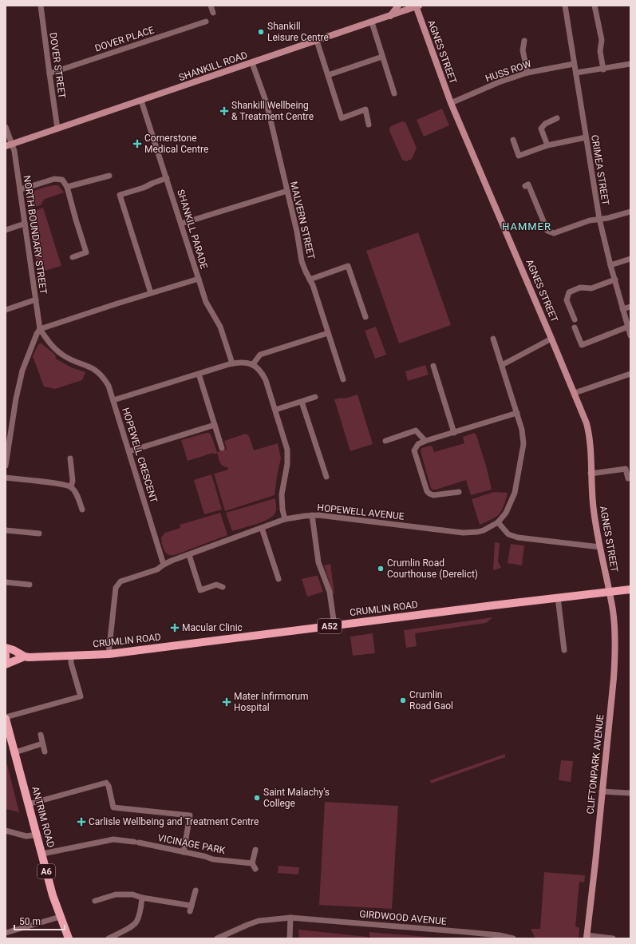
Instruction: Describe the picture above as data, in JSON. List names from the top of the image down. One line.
{"streets":{"main road":["AGNES STREET","SHANKILL ROAD","CRUMLIN ROAD","A52","CLIFTONPARK AVENUE","ANTRIM ROAD","A6"],"street":["DOVER PLACE","DOVER STREET","HUSS ROW","CRIMEA STREET","MALVERN STREET","SHANKILL PARADE","NORTH BOUNDARY STREET","HOPEWELL CRESCENT","HOPEWELL AVENUE","VICINAGE PARK","GIRDWOOD AVENUE"]},"crossings":[["DOVER PLACE","DOVER STREET"],["AGNES STREET","SHANKILL ROAD"],["AGNES STREET","HUSS ROW"],["AGNES STREET","CRUMLIN ROAD"],["AGNES STREET","CLIFTONPARK AVENUE"],["DOVER STREET","SHANKILL ROAD"],["SHANKILL ROAD","MALVERN STREET"],["SHANKILL ROAD","SHANKILL PARADE"],["SHANKILL ROAD","NORTH BOUNDARY STREET"],["HUSS ROW","CRIMEA STREET"],["SHANKILL PARADE","NORTH BOUNDARY STREET"],["HOPEWELL CRESCENT","HOPEWELL AVENUE"],["HOPEWELL AVENUE","CRUMLIN ROAD"],["CRUMLIN ROAD","CLIFTONPARK AVENUE"],["ANTRIM ROAD","VICINAGE PARK"]],"districts":["HAMMER"],"places":{"other":["Shankill Leisure Centre","Crumlin Road Courthouse (Derelict)","Crumlin Road Gaol","Saint Malachy's College"],"health":["Shankill Wellbeing & Treatment Centre","Cornerstone Medical Centre","Macular Clinic","Mater Infirmorum Hospital","Carlisle Wellbeing and Treatment Centre"]},"scale_bar":"50 m"}
